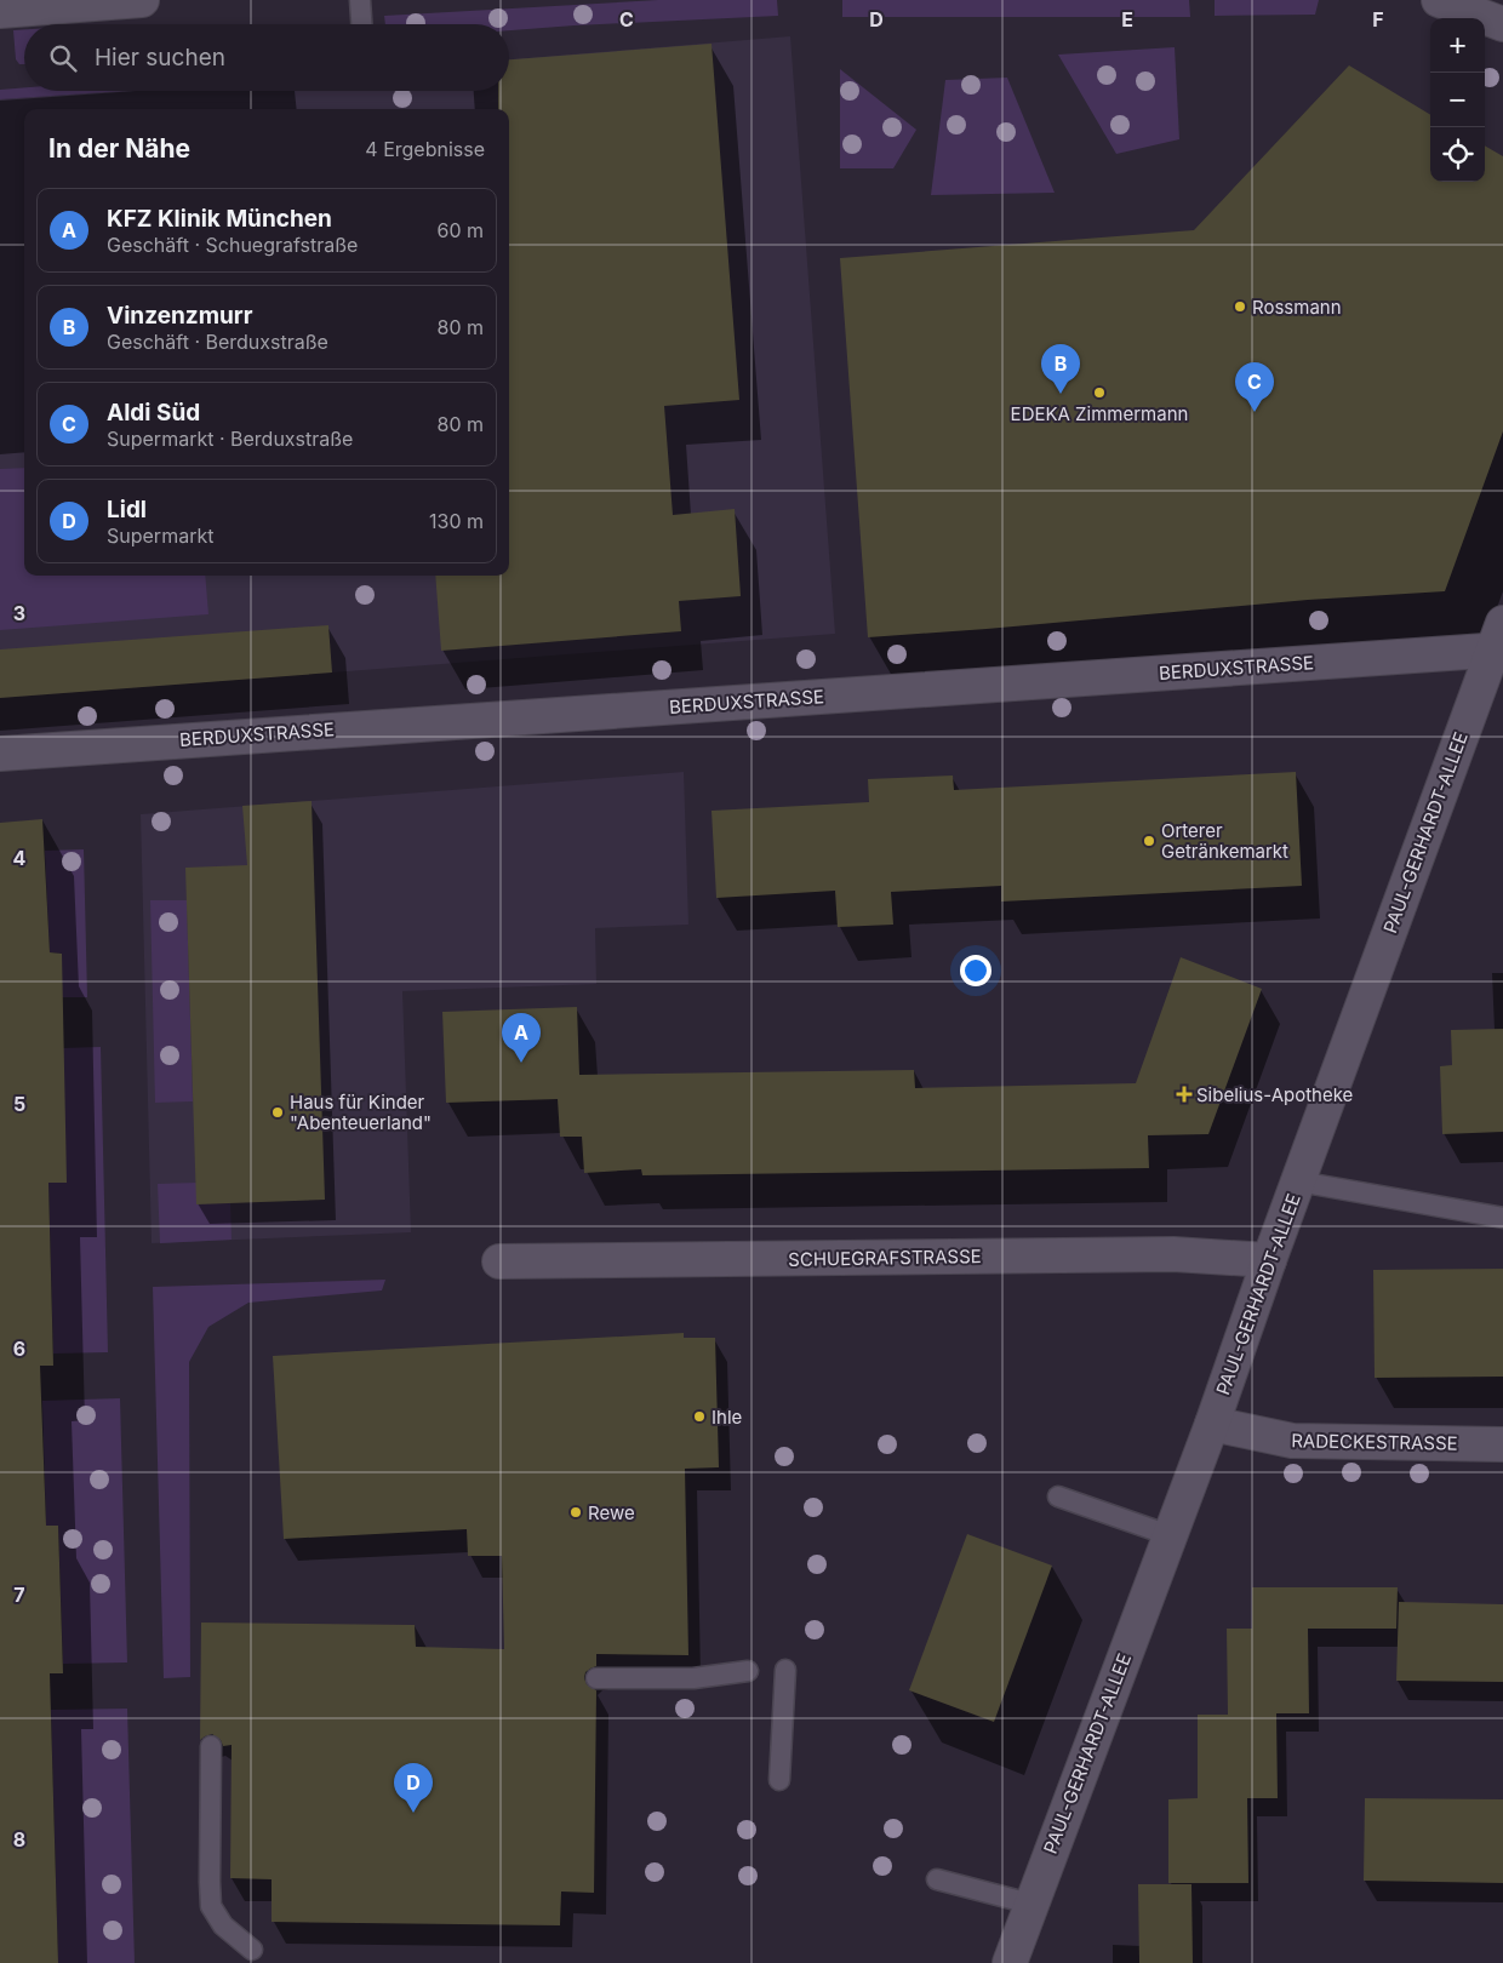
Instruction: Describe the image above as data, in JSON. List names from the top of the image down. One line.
{"streets":{"street":["BERDUXSTRASSE","PAUL-GERHARDT-ALLEE","SCHUEGRAFSTRASSE","RADECKESTRASSE"]},"crossings":[["BERDUXSTRASSE","PAUL-GERHARDT-ALLEE"],["PAUL-GERHARDT-ALLEE","SCHUEGRAFSTRASSE"],["PAUL-GERHARDT-ALLEE","RADECKESTRASSE"]],"places":{"other":["Rossmann","EDEKA Zimmermann","Orterer Getränkemarkt","Haus für Kinder \"Abenteuerland\"","Ihle","Rewe"],"health":["Sibelius-Apotheke"]},"page":{"map_buttons":["+","−"],"search":"Hier suchen","heading":["In der Nähe","4 Ergebnisse"],"list":[{"mark":"A","name":"KFZ Klinik München","note":"Geschäft · Schuegrafstraße","value":"60 m"},{"mark":"B","name":"Vinzenzmurr","note":"Geschäft · Berduxstraße","value":"80 m"},{"mark":"C","name":"Aldi Süd","note":"Supermarkt · Berduxstraße","value":"80 m"},{"mark":"D","name":"Lidl","note":"Supermarkt","value":"130 m"}],"pins":["B","C","A","D"]},"grid":{"columns":["C","D","E","F"],"rows":["3","4","5","6","7","8"]}}
